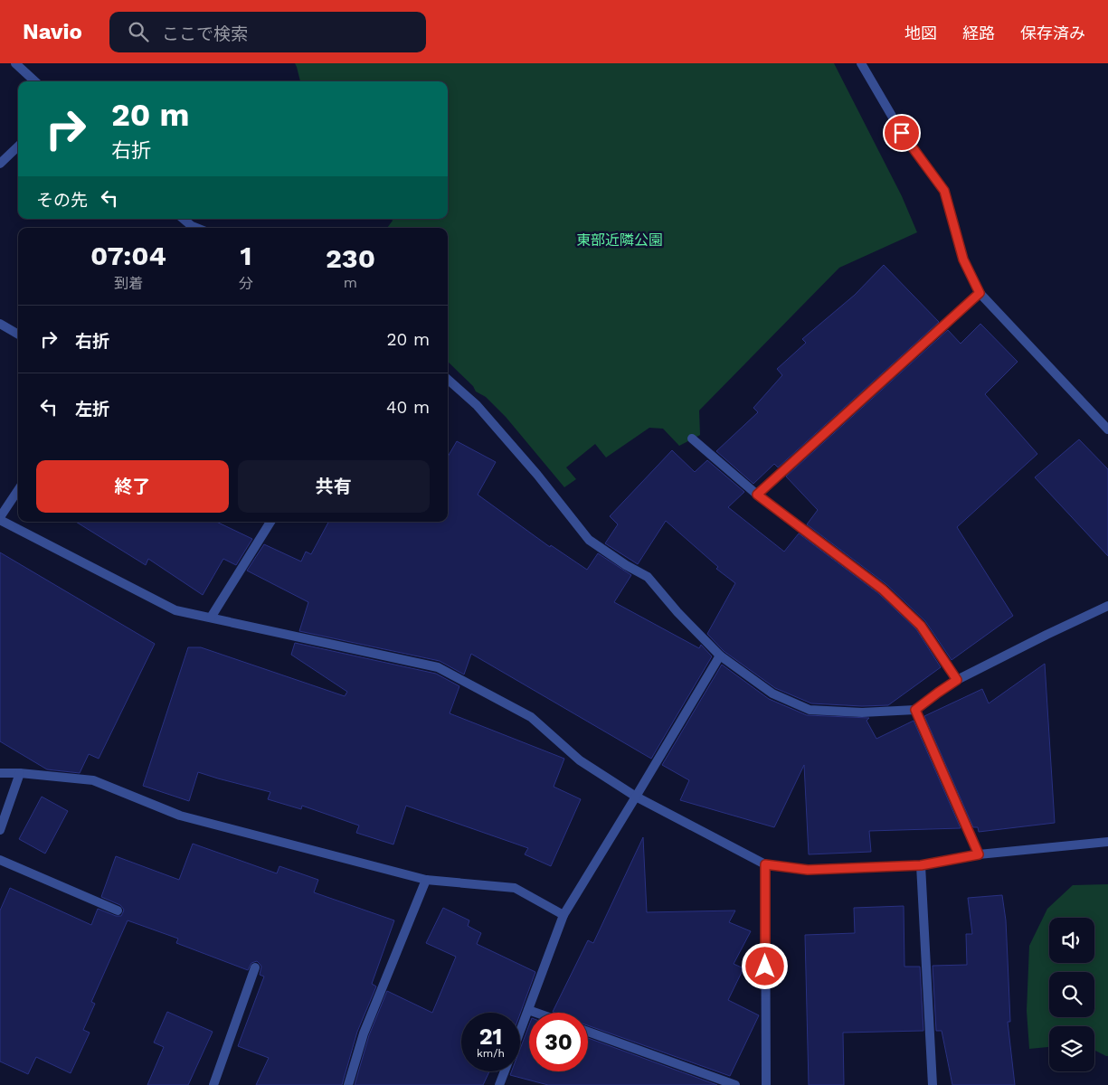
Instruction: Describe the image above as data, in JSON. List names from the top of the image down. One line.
{"parks":["東部近隣公園"],"page":{"header":"Navio","search":"ここで検索","nav":["地図","経路","保存済み"],"turn":["20 m","右折"],"then":"その先","eta":["07:04","到着","1","分","230","m"],"list":[{"name":"右折","value":"20 m"},{"name":"左折","value":"40 m"}],"buttons":["終了","共有"],"speed":"21 km/h","limit":"30"}}
